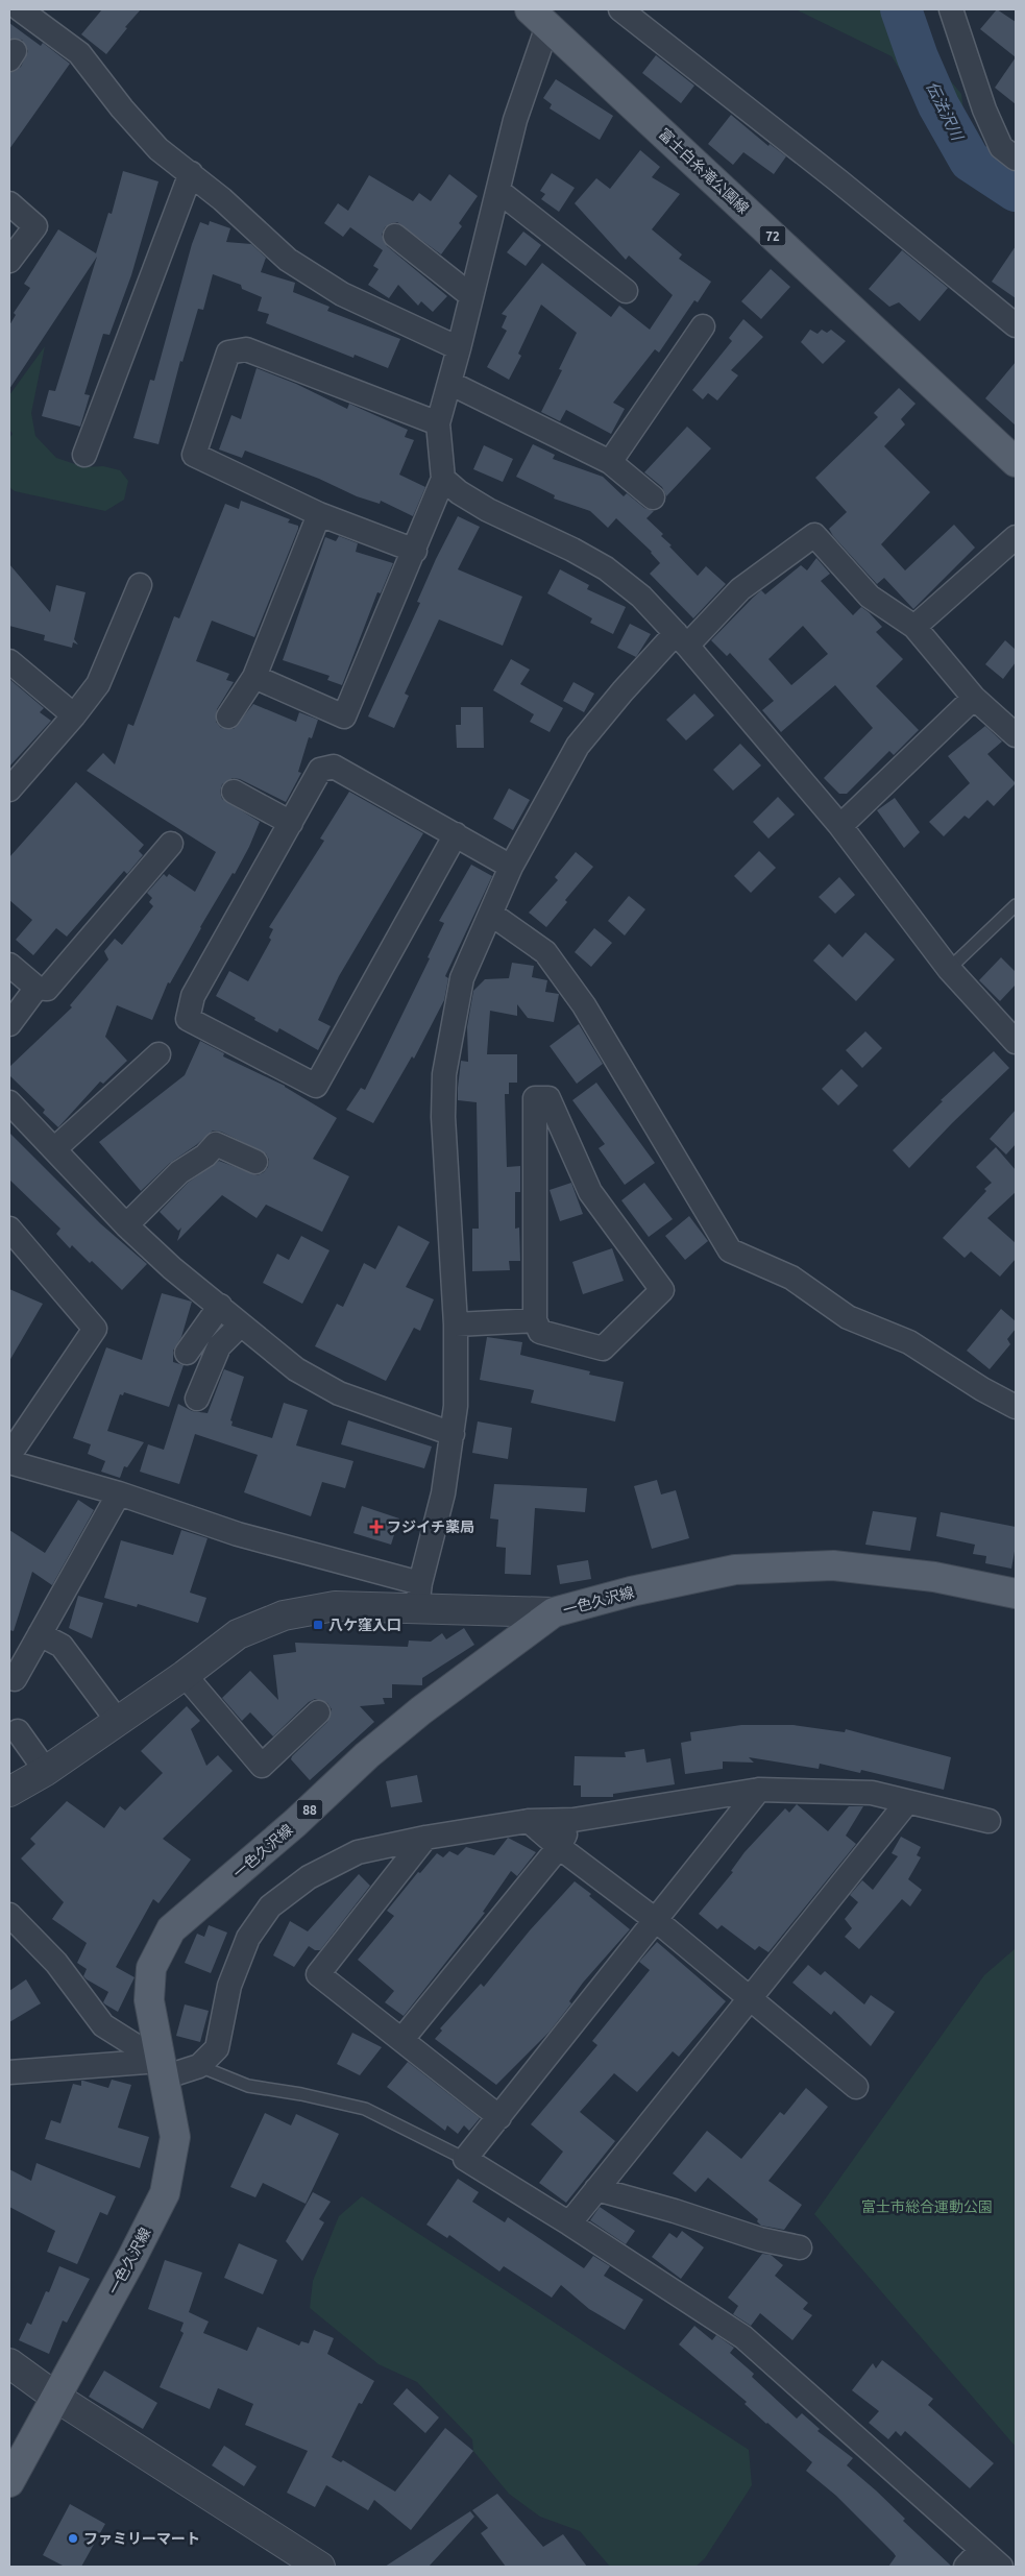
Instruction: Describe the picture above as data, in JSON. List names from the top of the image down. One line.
{"streets":{"main road":["富士白糸滝公園線","72","一色久沢線","88"]},"water":["伝法沢川"],"parks":["富士市総合運動公園"],"places":{"health":["フジイチ薬局"],"transit":["八ケ窪入口"],"other":["ファミリーマート"]}}
